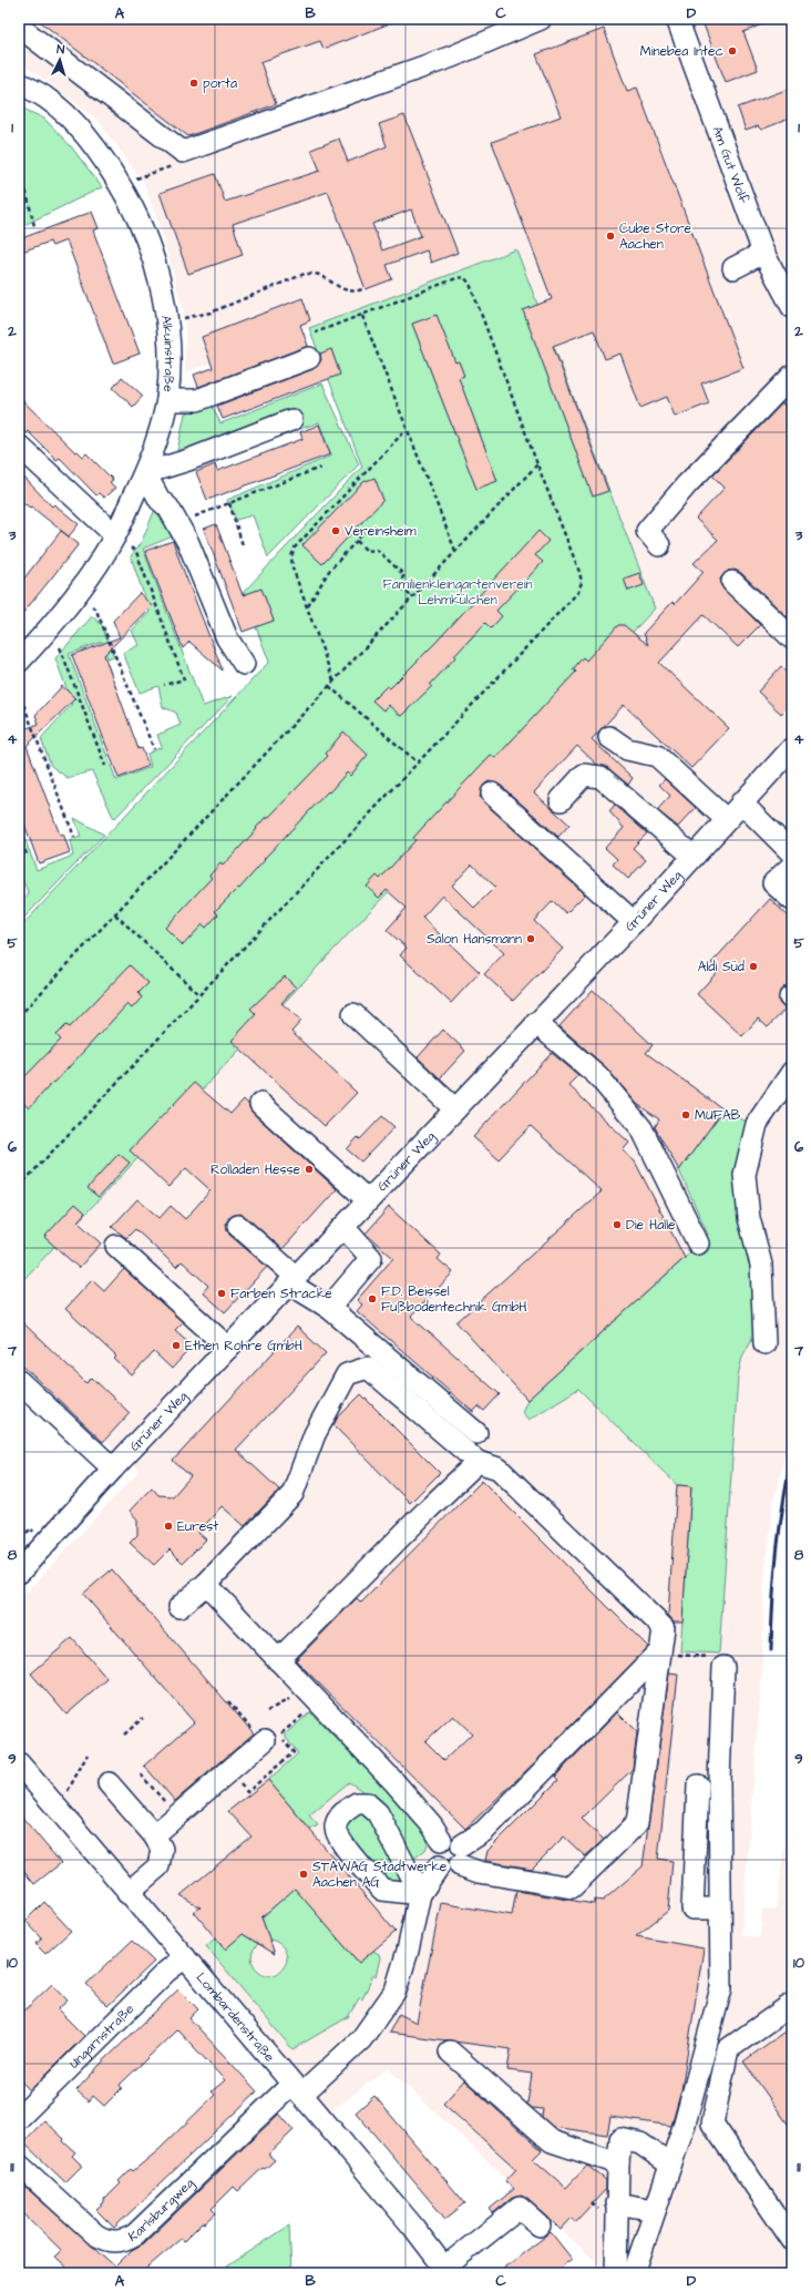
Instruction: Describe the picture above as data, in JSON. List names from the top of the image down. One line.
{"streets":{"street":["Am Gut Wolf","Alkuinstraße","Grüner Weg","Lombardenstraße","Ungarnstraße","Karlsburgweg"]},"crossings":[["Lombardenstraße","Ungarnstraße"],["Lombardenstraße","Karlsburgweg"]],"parks":["Familienkleingartenverein Lehmkülchen"],"places":["Minebea Intec","porta","Cube Store Aachen","Vereinsheim","Salon Hansmann","Aldi Süd","MUFAB","Rolladen Hesse","Die Halle","Farben Stracke","F.D. Beissel Fußbodentechnik GmbH","Ethen Rohre GmbH","Eurest","STAWAG Stadtwerke Aachen AG"],"north":"top","grid":{"columns":["A","B","C","D"],"rows":["1","2","3","4","5","6","7","8","9","10","11"]}}
